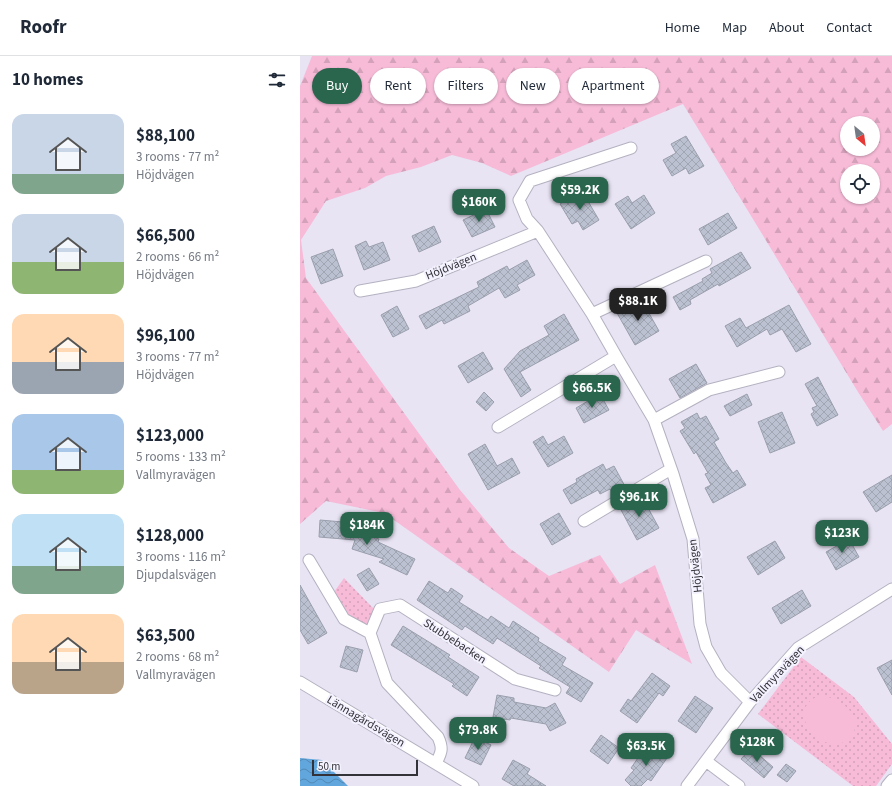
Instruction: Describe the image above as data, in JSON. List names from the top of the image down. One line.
{"streets":{"street":["Höjdvägen","Stubbebacken","Vallmyravägen","Lännagårdsvägen"]},"crossings":[["Höjdvägen","Vallmyravägen"]],"scale_bar":"50 m","north":"bottom right","page":{"header":"Roofr","nav":["Home","Map","About","Contact"],"heading":"10 homes","chip":["Buy","Rent","Filters","New","Apartment"],"list":[{"name":"$88,100","note":"3 rooms · 77 m² · Höjdvägen"},{"name":"$66,500","note":"2 rooms · 66 m² · Höjdvägen"},{"name":"$96,100","note":"3 rooms · 77 m² · Höjdvägen"},{"name":"$123,000","note":"5 rooms · 133 m² · Vallmyravägen"},{"name":"$128,000","note":"3 rooms · 116 m² · Djupdalsvägen"},{"name":"$63,500","note":"2 rooms · 68 m² · Vallmyravägen"}],"price":["$59.2K","$160K","$88.1K","$66.5K","$96.1K","$184K","$123K","$79.8K","$128K","$63.5K"],"scale":"50 m"}}
